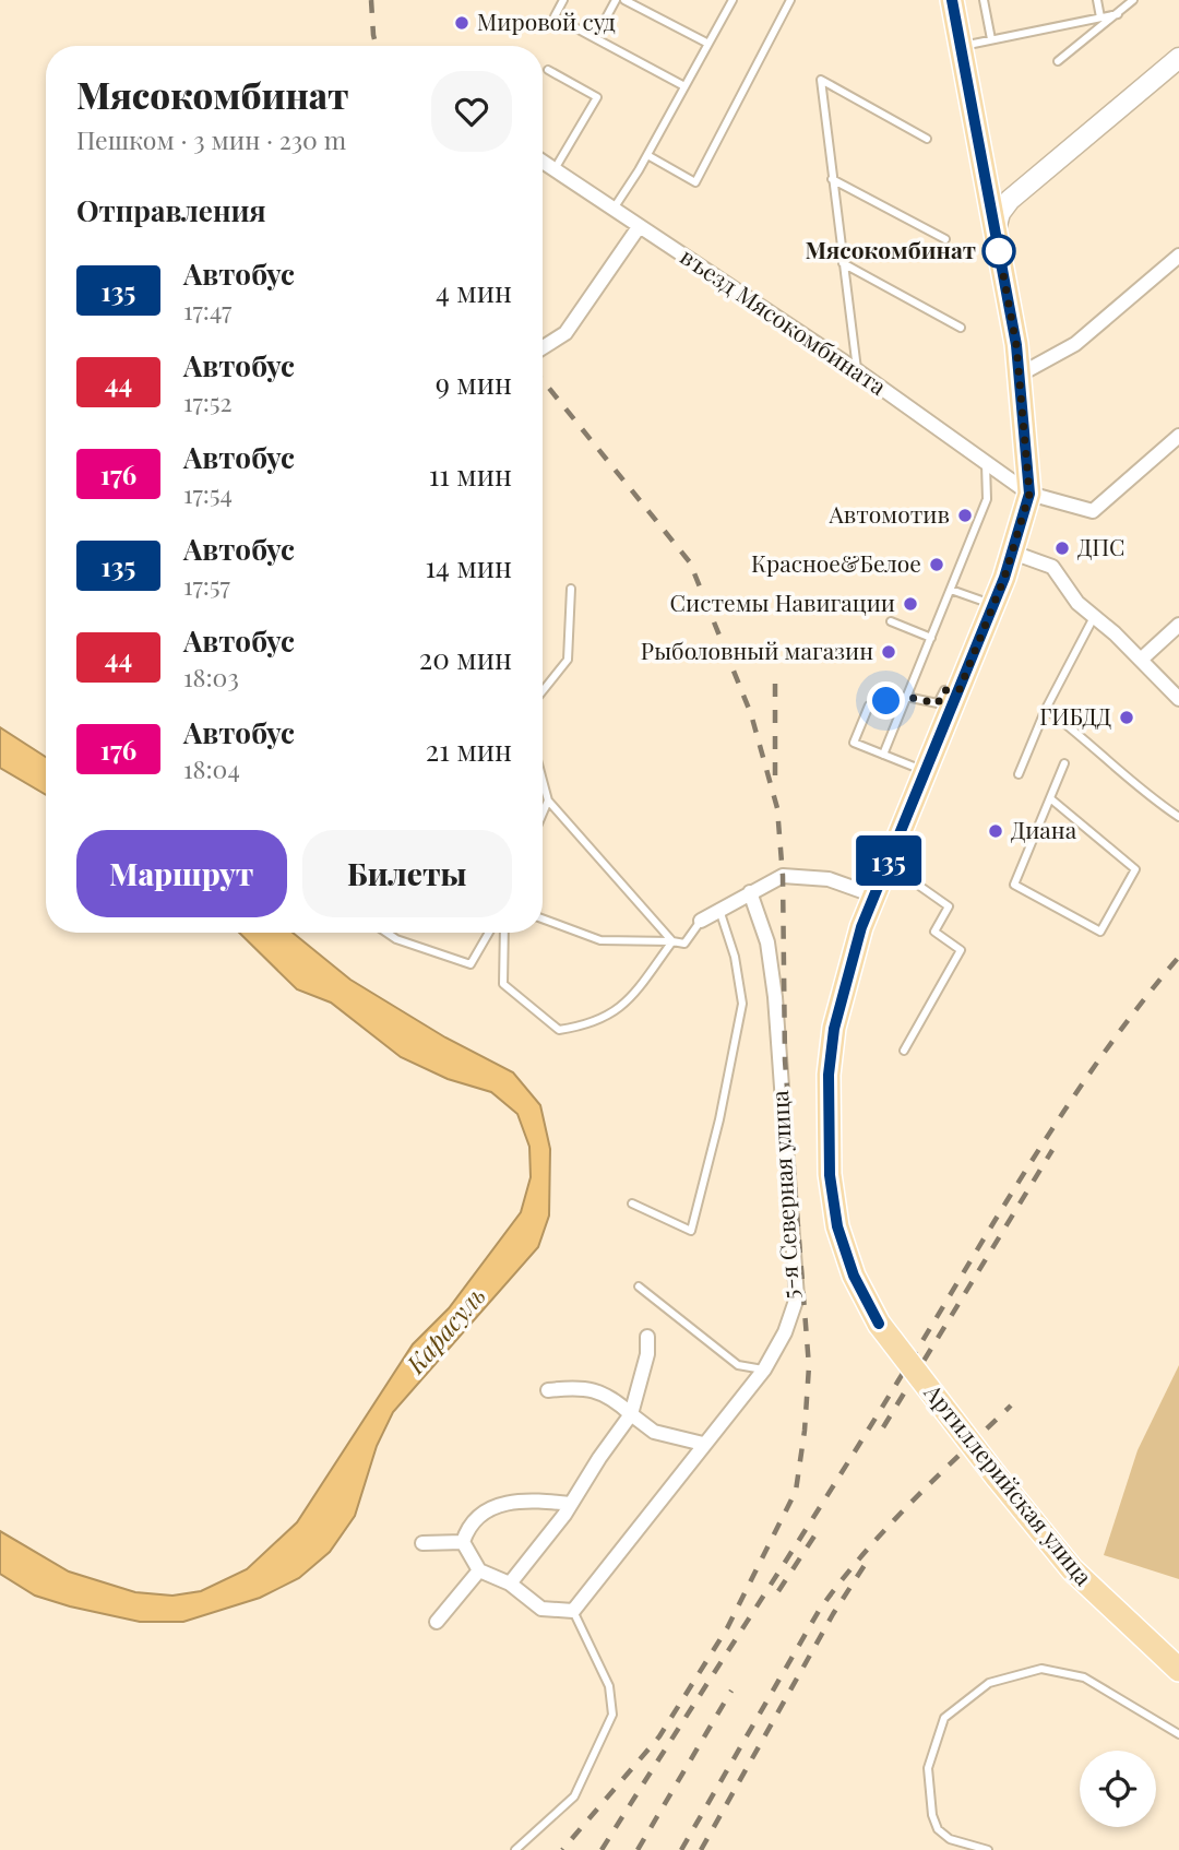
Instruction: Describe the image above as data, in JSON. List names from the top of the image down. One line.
{"streets":{"main road":["Артиллерийская улица"],"street":["въезд Мясокомбината","5-я Северная улица"]},"crossings":[["въезд Мясокомбината","Артиллерийская улица"]],"water":["Карасуль"],"places":["Мировой суд","Мясокомбинат","Автомотив","ДПС","Красное&Белое","Системы Навигации","Рыболовный магазин","ГИБДД","Диана"],"lines":["bus line 135"],"page":{"on_map":"135","heading":[["Мясокомбинат","Пешком · 3 мин · 230 m"],"Отправления"],"list":[{"mark":"135","name":"Автобус","note":"17:47","value":"4 мин"},{"mark":"44","name":"Автобус","note":"17:52","value":"9 мин"},{"mark":"176","name":"Автобус","note":"17:54","value":"11 мин"},{"mark":"135","name":"Автобус","note":"17:57","value":"14 мин"},{"mark":"44","name":"Автобус","note":"18:03","value":"20 мин"},{"mark":"176","name":"Автобус","note":"18:04","value":"21 мин"}],"buttons":["Маршрут","Билеты"]}}
